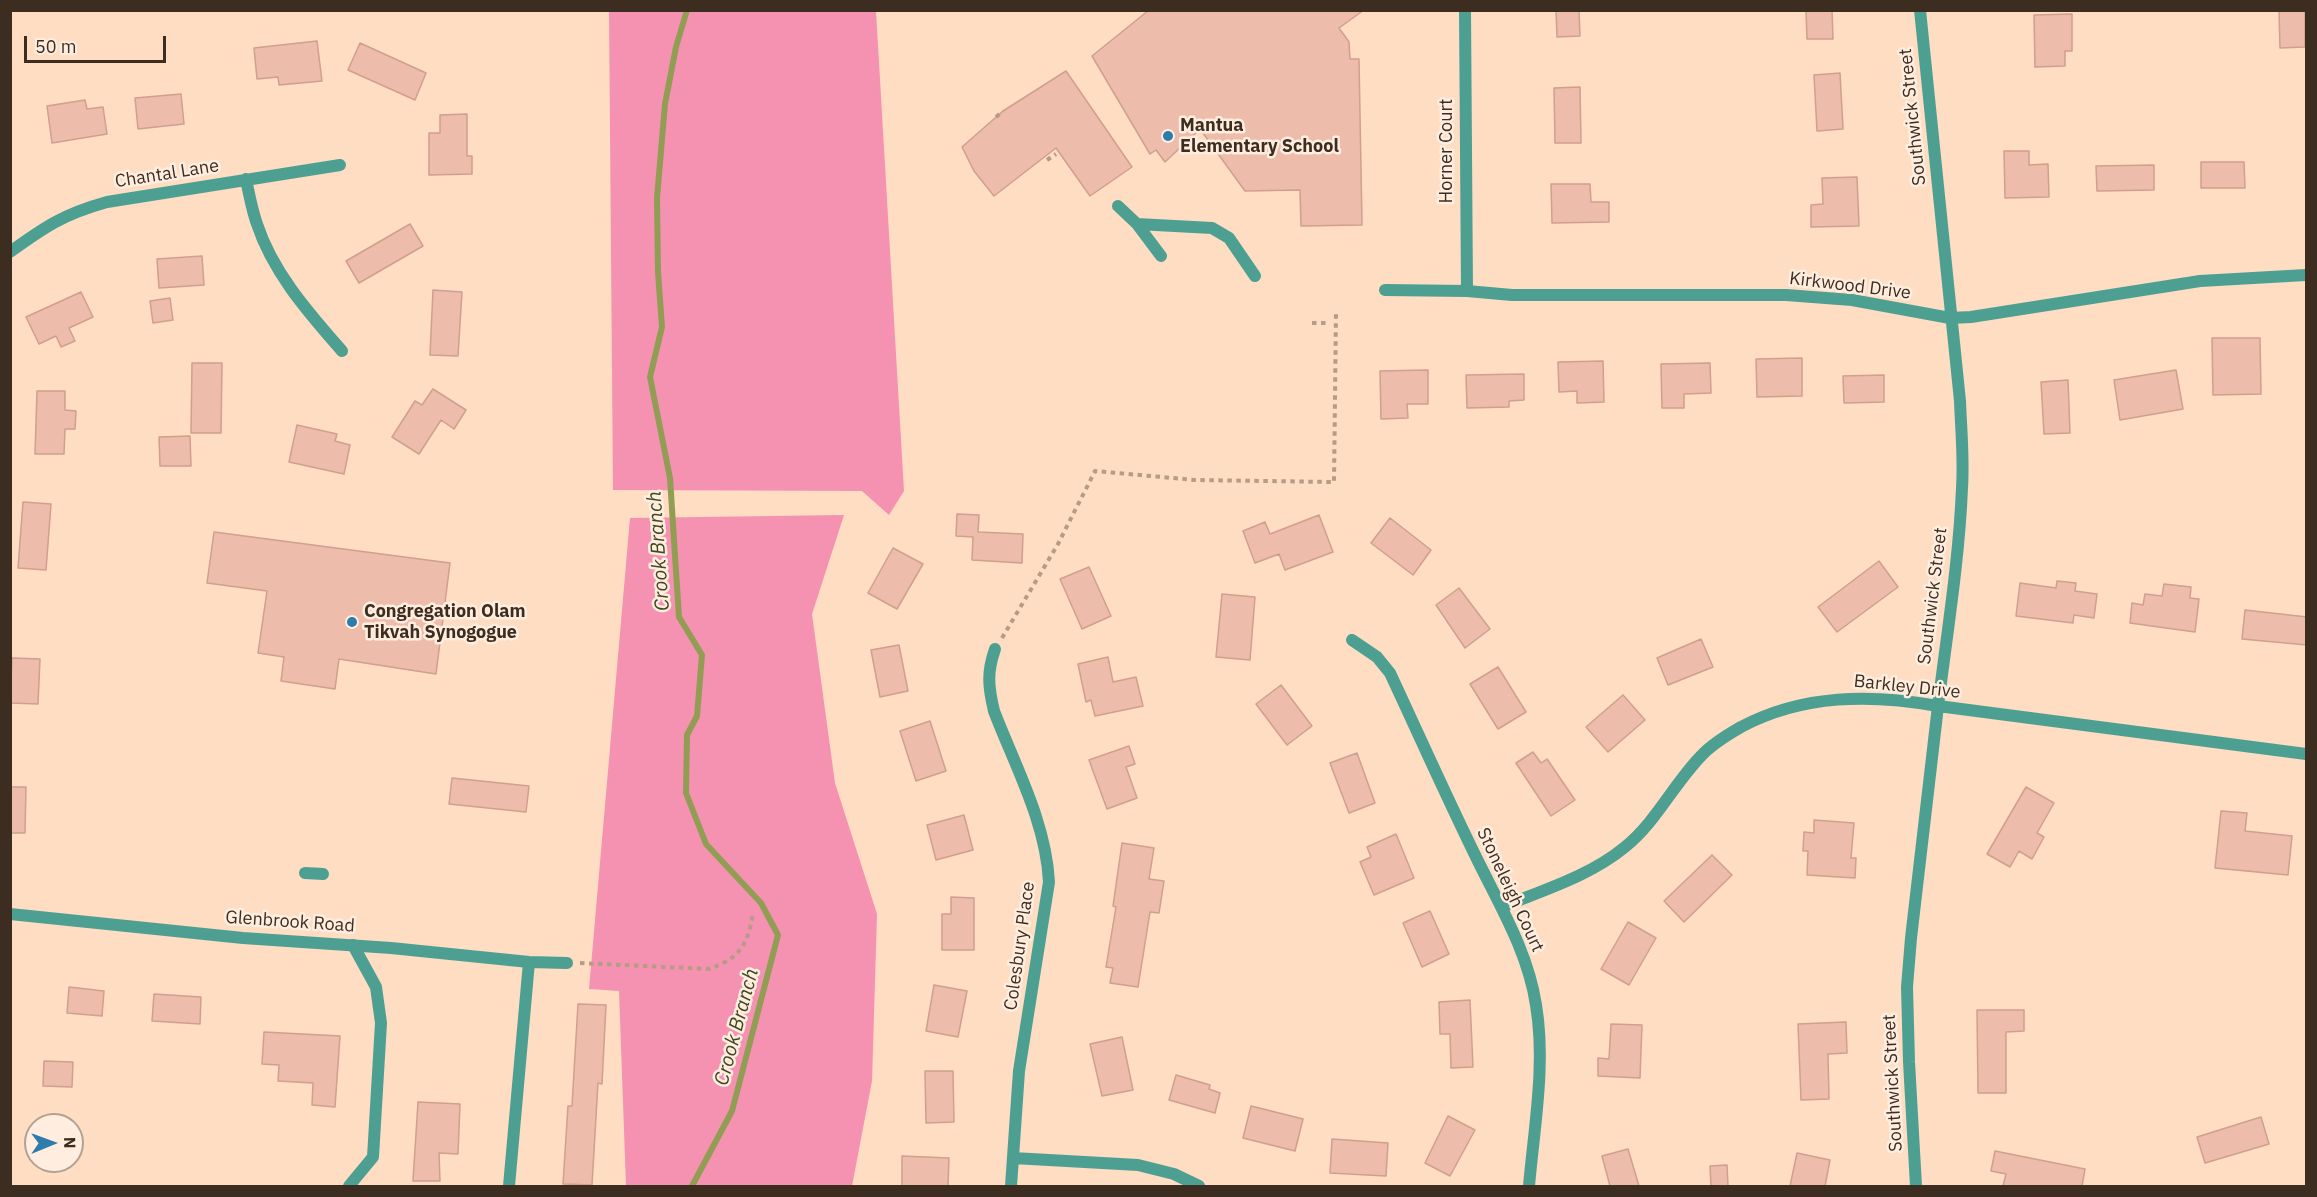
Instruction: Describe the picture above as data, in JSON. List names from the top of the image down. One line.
{"streets":{"street":["Southwick Street","Horner Court","Chantal Lane","Kirkwood Drive","Barkley Drive","Stoneleigh Court","Glenbrook Road","Colesbury Place"]},"crossings":[["Southwick Street","Kirkwood Drive"],["Southwick Street","Barkley Drive"],["Horner Court","Kirkwood Drive"],["Barkley Drive","Stoneleigh Court"]],"water":["Crook Branch"],"places":["Mantua Elementary School","Congregation Olam Tikvah Synogogue"],"scale_bar":"50 m","north":"right"}
